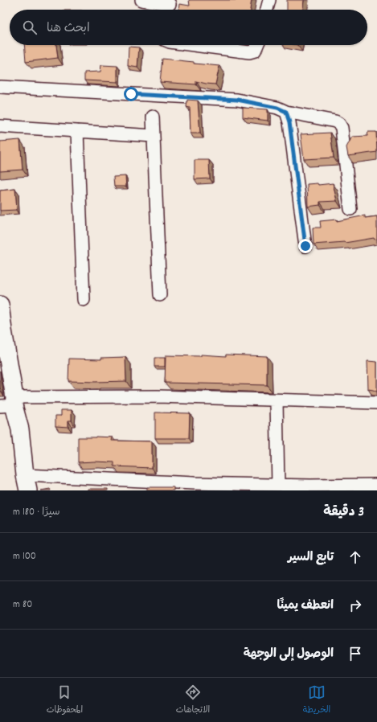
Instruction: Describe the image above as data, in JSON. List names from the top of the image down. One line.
{"page":{"search":"ابحث هنا","heading":["3 دقيقة","سيرًا · 180 m"],"list":[["تابع السير","100 m"],["انعطف يمينًا","80 m"],"الوصول إلى الوجهة"],"nav":["الخريطة","الاتجاهات","المحفوظات"]}}
